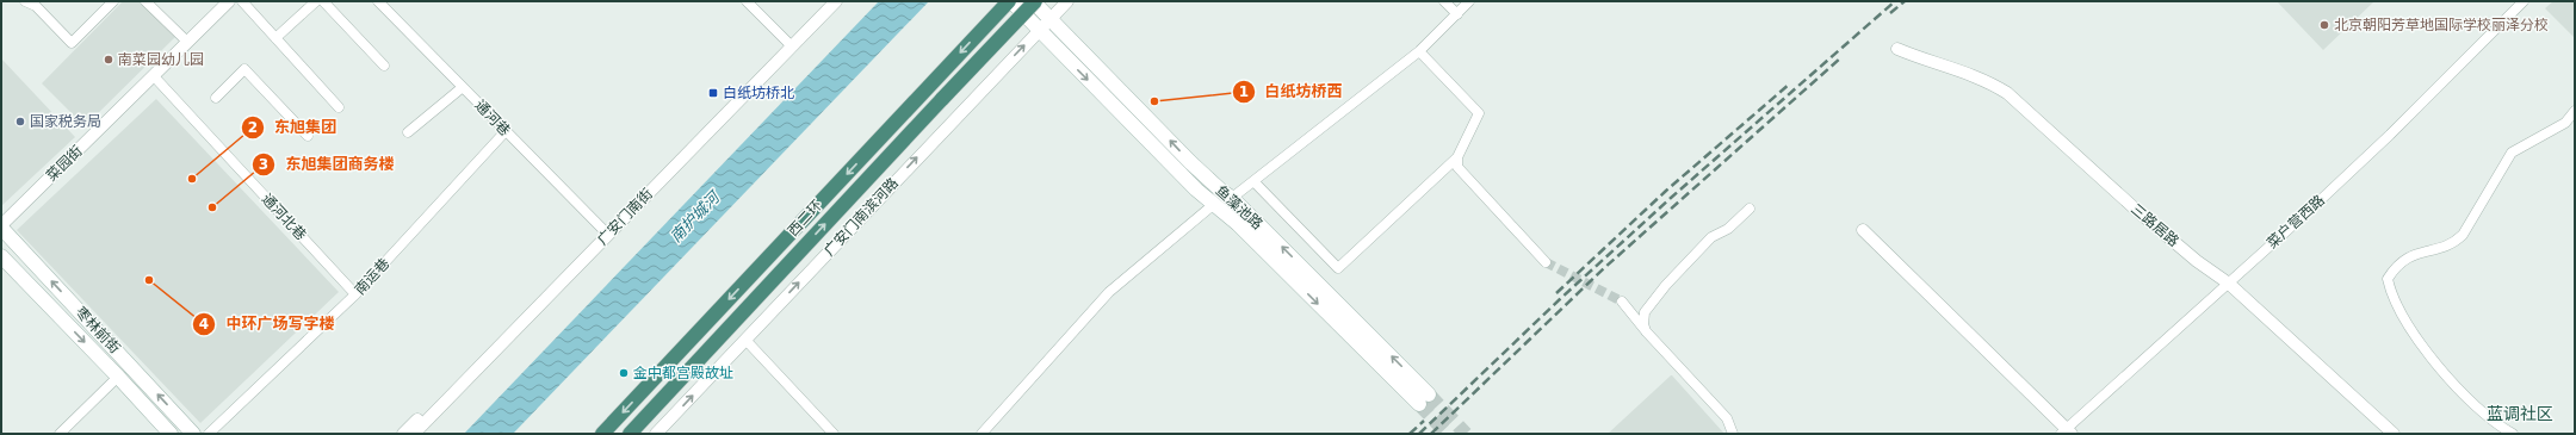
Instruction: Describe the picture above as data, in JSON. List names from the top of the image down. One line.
{"streets":{"highway":["西二环"],"main road":["鱼藻池路","枣林前街"],"street":["通河巷","菜园街","通河北巷","广安门南街","广安门南滨河路","菜户营西路","三路居路","南运巷"]},"crossings":[["通河巷","广安门南街"],["通河巷","南运巷"],["菜园街","通河北巷"],["菜园街","枣林前街"],["鱼藻池路","广安门南滨河路"],["鱼藻池路","西二环"],["通河北巷","南运巷"],["菜户营西路","三路居路"]],"one_way":["广安门南滨河路"],"districts":["蓝调社区"],"water":["南护城河"],"places":{"other":["北京朝阳芳草地国际学校丽泽分校","南菜园幼儿园","白纸坊桥西","国家税务局","东旭集团","东旭集团商务楼","中环广场写字楼","金中都宫殿故址"],"transit":["白纸坊桥北"]}}
